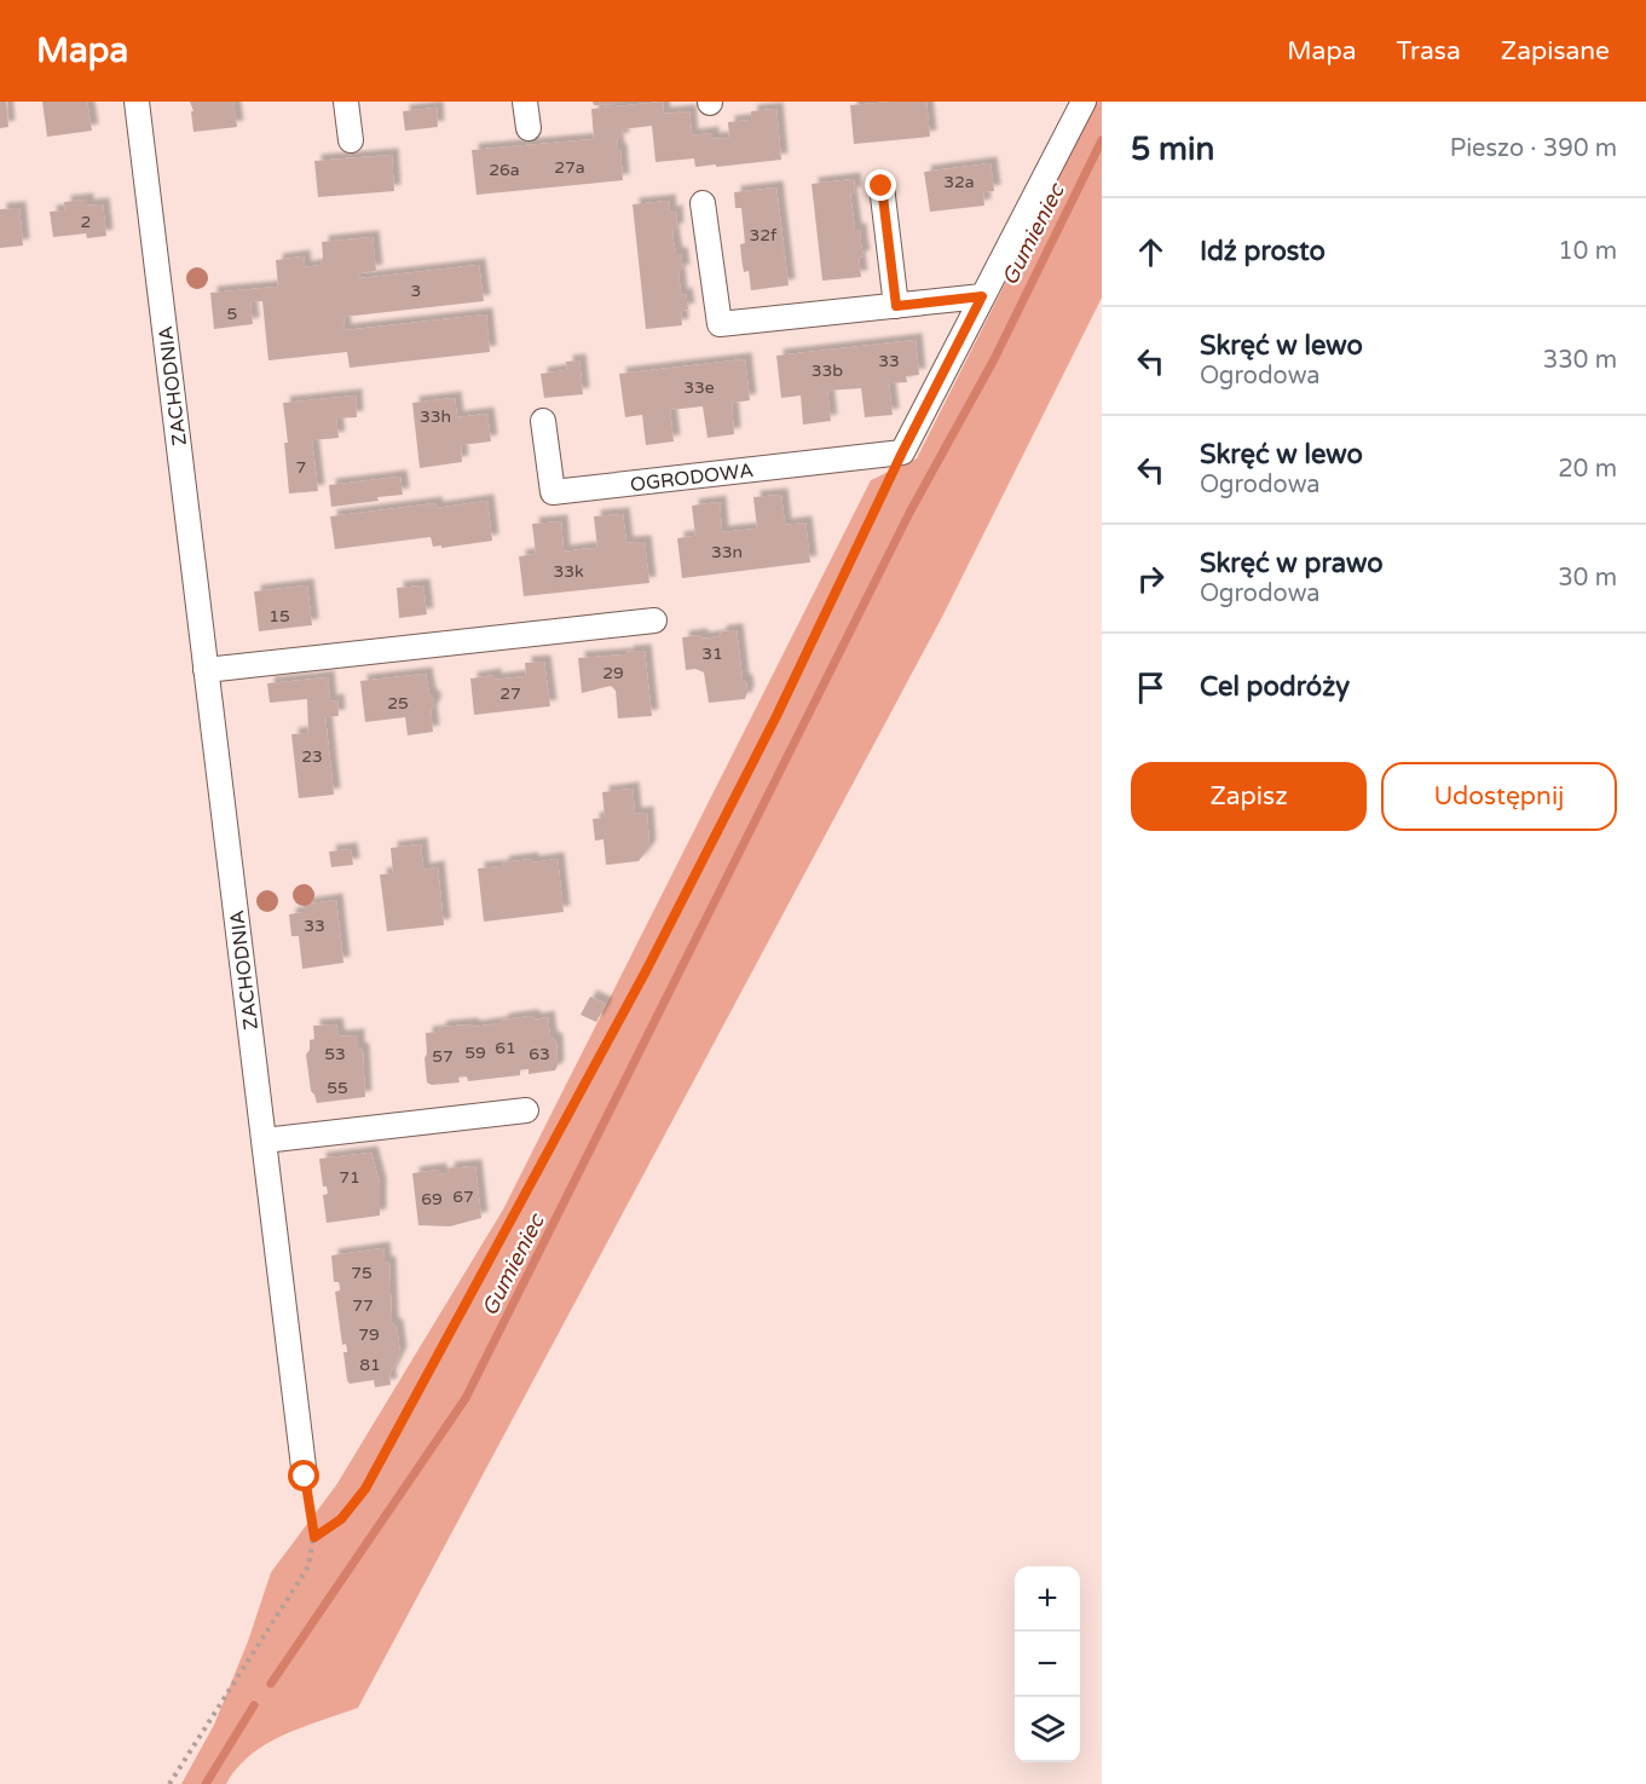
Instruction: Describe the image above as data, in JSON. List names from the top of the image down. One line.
{"streets":{"street":["ZACHODNIA","OGRODOWA"]},"water":["Gumieniec"],"house_numbers":["27a","26a","32a","2","32f","3","5","33","33b","33e","33h","7","33n","33k","15","31","29","27","25","23","33","61","59","53","63","57","55","71","67","69","75","77","79","81"],"page":{"header":"Mapa","nav":["Mapa","Trasa","Zapisane"],"heading":["5 min","Pieszo · 390 m"],"list":[["Idź prosto","10 m"],["Skręć w lewo","Ogrodowa","330 m"],["Skręć w lewo","Ogrodowa","20 m"],["Skręć w prawo","Ogrodowa","30 m"],"Cel podróży"],"buttons":["Zapisz","Udostępnij"],"map_buttons":["+","−"]}}
